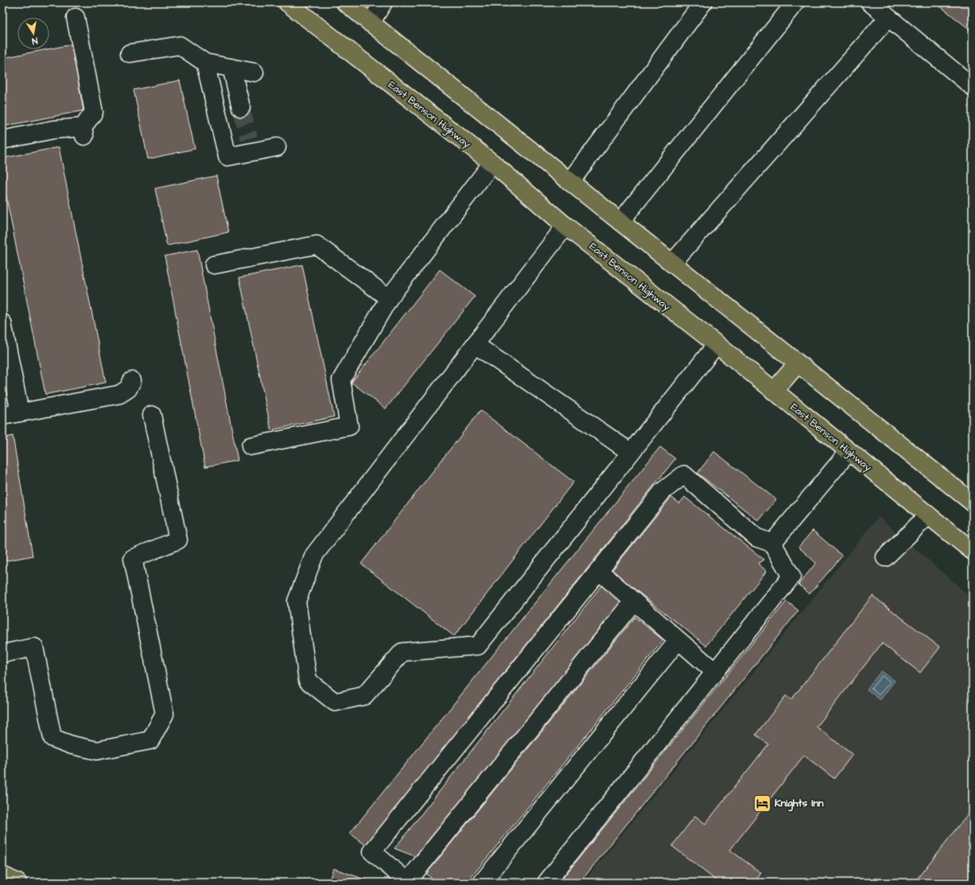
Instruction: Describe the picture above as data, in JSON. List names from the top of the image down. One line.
{"streets":{"main road":["East Benson Highway"]},"places":{"hotel":["Knights Inn"]},"north":"bottom"}
